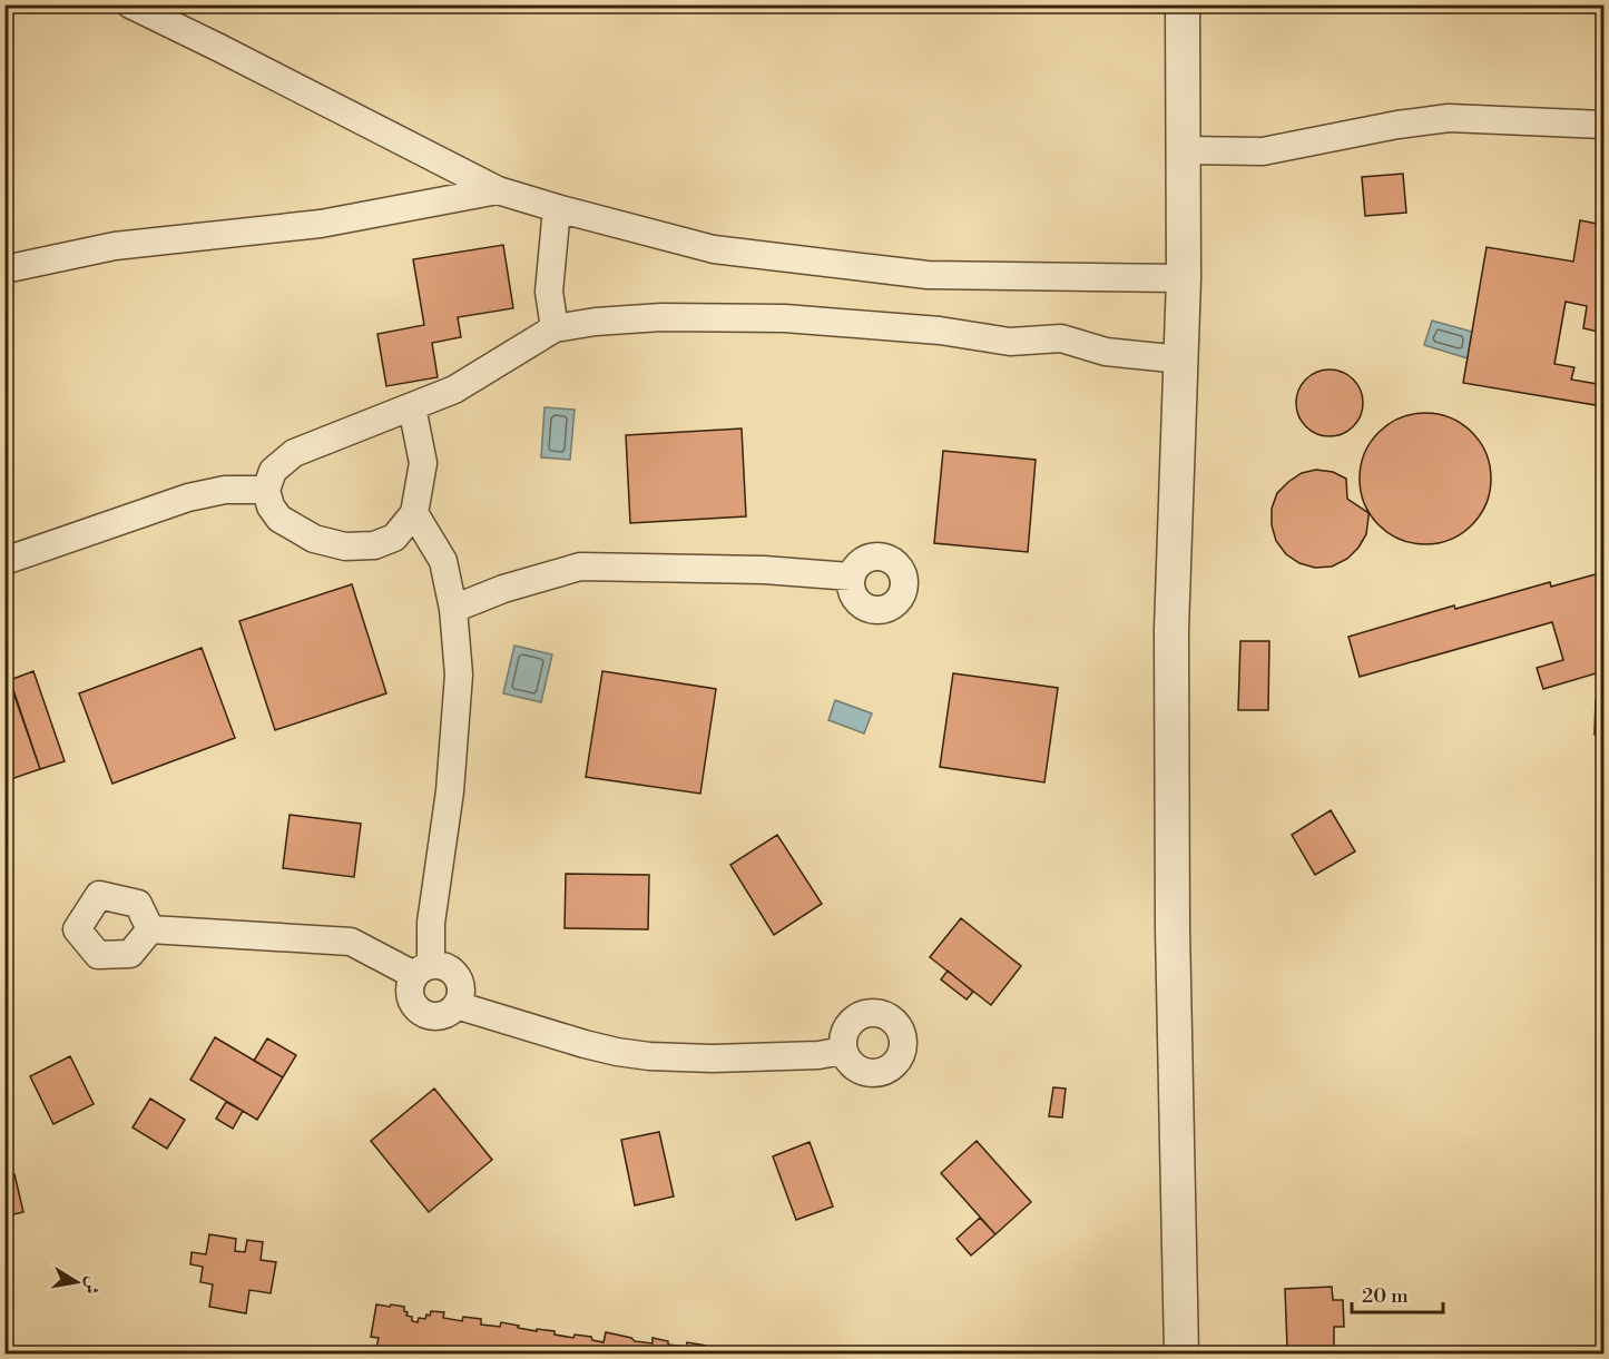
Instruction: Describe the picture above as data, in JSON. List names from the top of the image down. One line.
{"scale_bar":"20 m","north":"right"}
